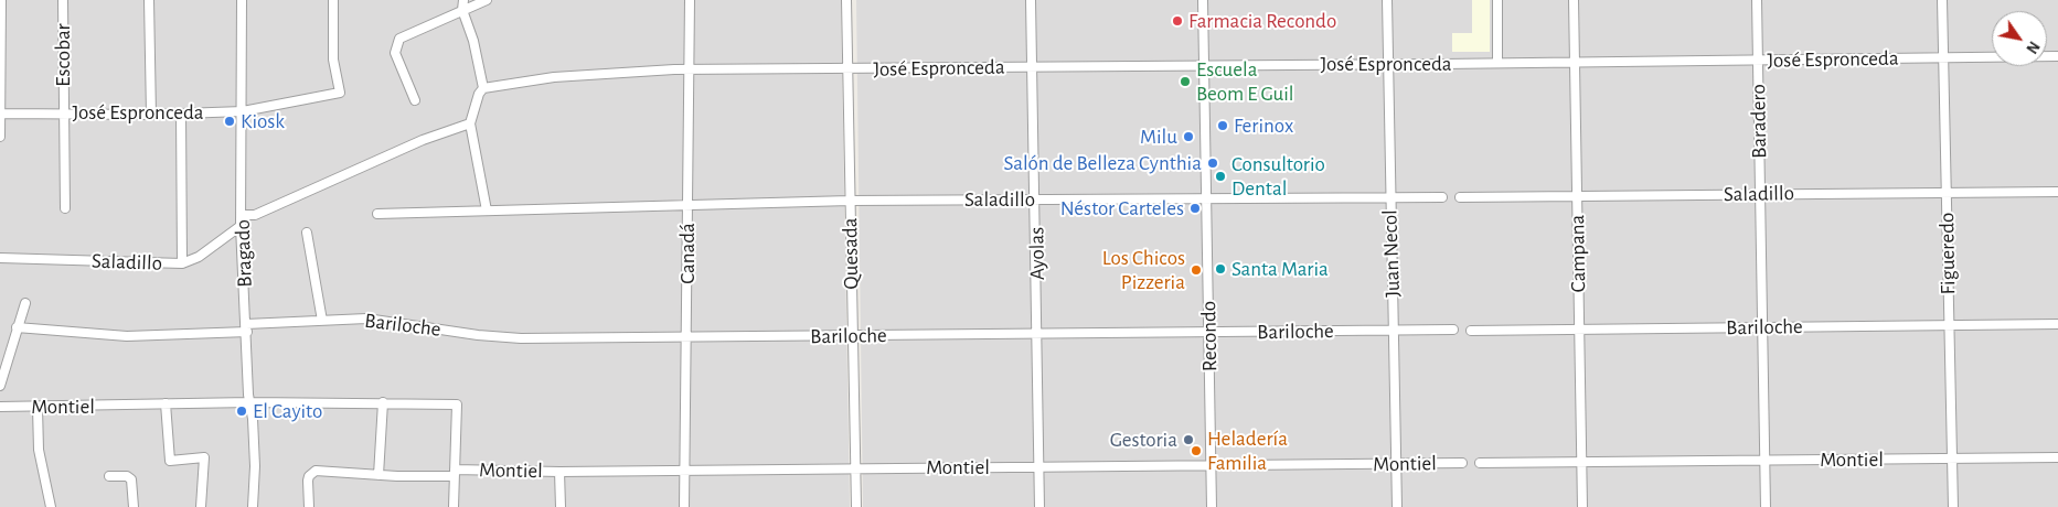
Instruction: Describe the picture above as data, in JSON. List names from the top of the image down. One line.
{"streets":{"street":["Escobar","José Espronceda","Baradero","Saladillo","Bragado","Canadá","Quesada","Ayolas","Juan Necol","Campana","Figueredo","Bariloche","Recondo","Montiel"]},"crossings":[["Escobar","José Espronceda"],["José Espronceda","Baradero"],["José Espronceda","Bragado"],["José Espronceda","Canadá"],["José Espronceda","Quesada"],["José Espronceda","Ayolas"],["José Espronceda","Juan Necol"],["José Espronceda","Campana"],["José Espronceda","Figueredo"],["José Espronceda","Recondo"],["Baradero","Saladillo"],["Baradero","Bariloche"],["Baradero","Montiel"],["Saladillo","Bragado"],["Saladillo","Canadá"],["Saladillo","Quesada"],["Saladillo","Ayolas"],["Saladillo","Juan Necol"],["Saladillo","Campana"],["Saladillo","Figueredo"],["Saladillo","Recondo"],["Bragado","Bariloche"],["Bragado","Montiel"],["Canadá","Bariloche"],["Canadá","Montiel"],["Quesada","Bariloche"],["Quesada","Montiel"],["Ayolas","Bariloche"],["Ayolas","Montiel"],["Juan Necol","Bariloche"],["Juan Necol","Montiel"],["Campana","Bariloche"],["Campana","Montiel"],["Figueredo","Bariloche"],["Figueredo","Montiel"],["Bariloche","Recondo"],["Recondo","Montiel"]],"places":["Farmacia Recondo","Escuela Beom E Guil","Kiosk","Ferinox","Milu","Salón de Belleza Cynthia","Consultorio Dental","Néstor Carteles","Santa Maria","Los Chicos Pizzeria","El Cayito","Gestoria","Heladería Familia"],"north":"bottom right"}
